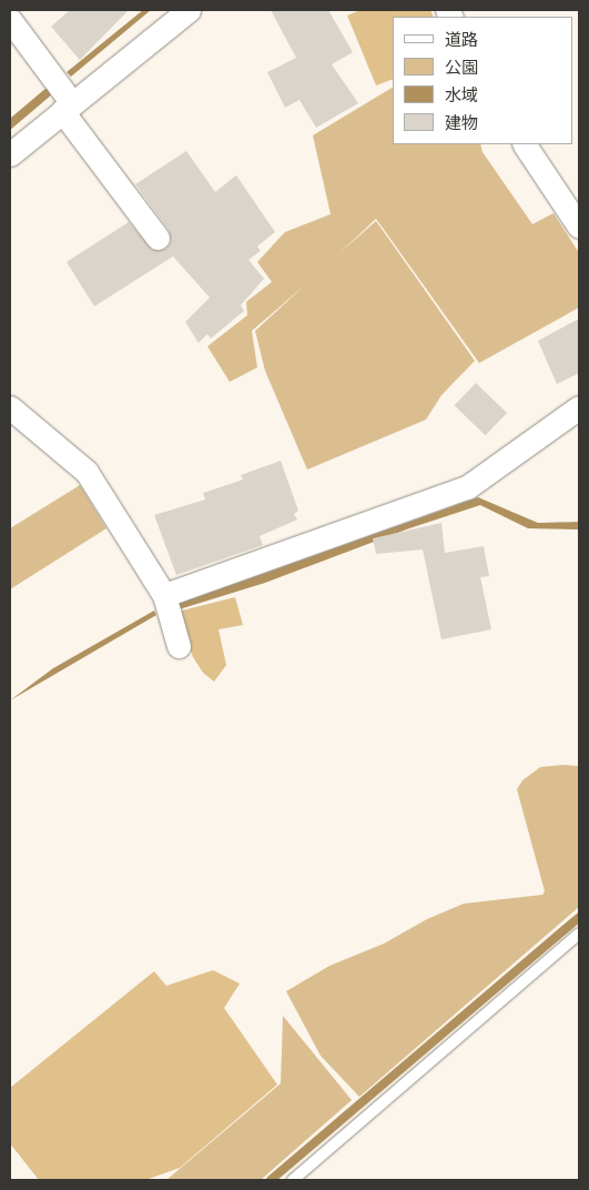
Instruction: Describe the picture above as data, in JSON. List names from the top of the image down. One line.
{"legend":["道路","公園","水域","建物"]}
